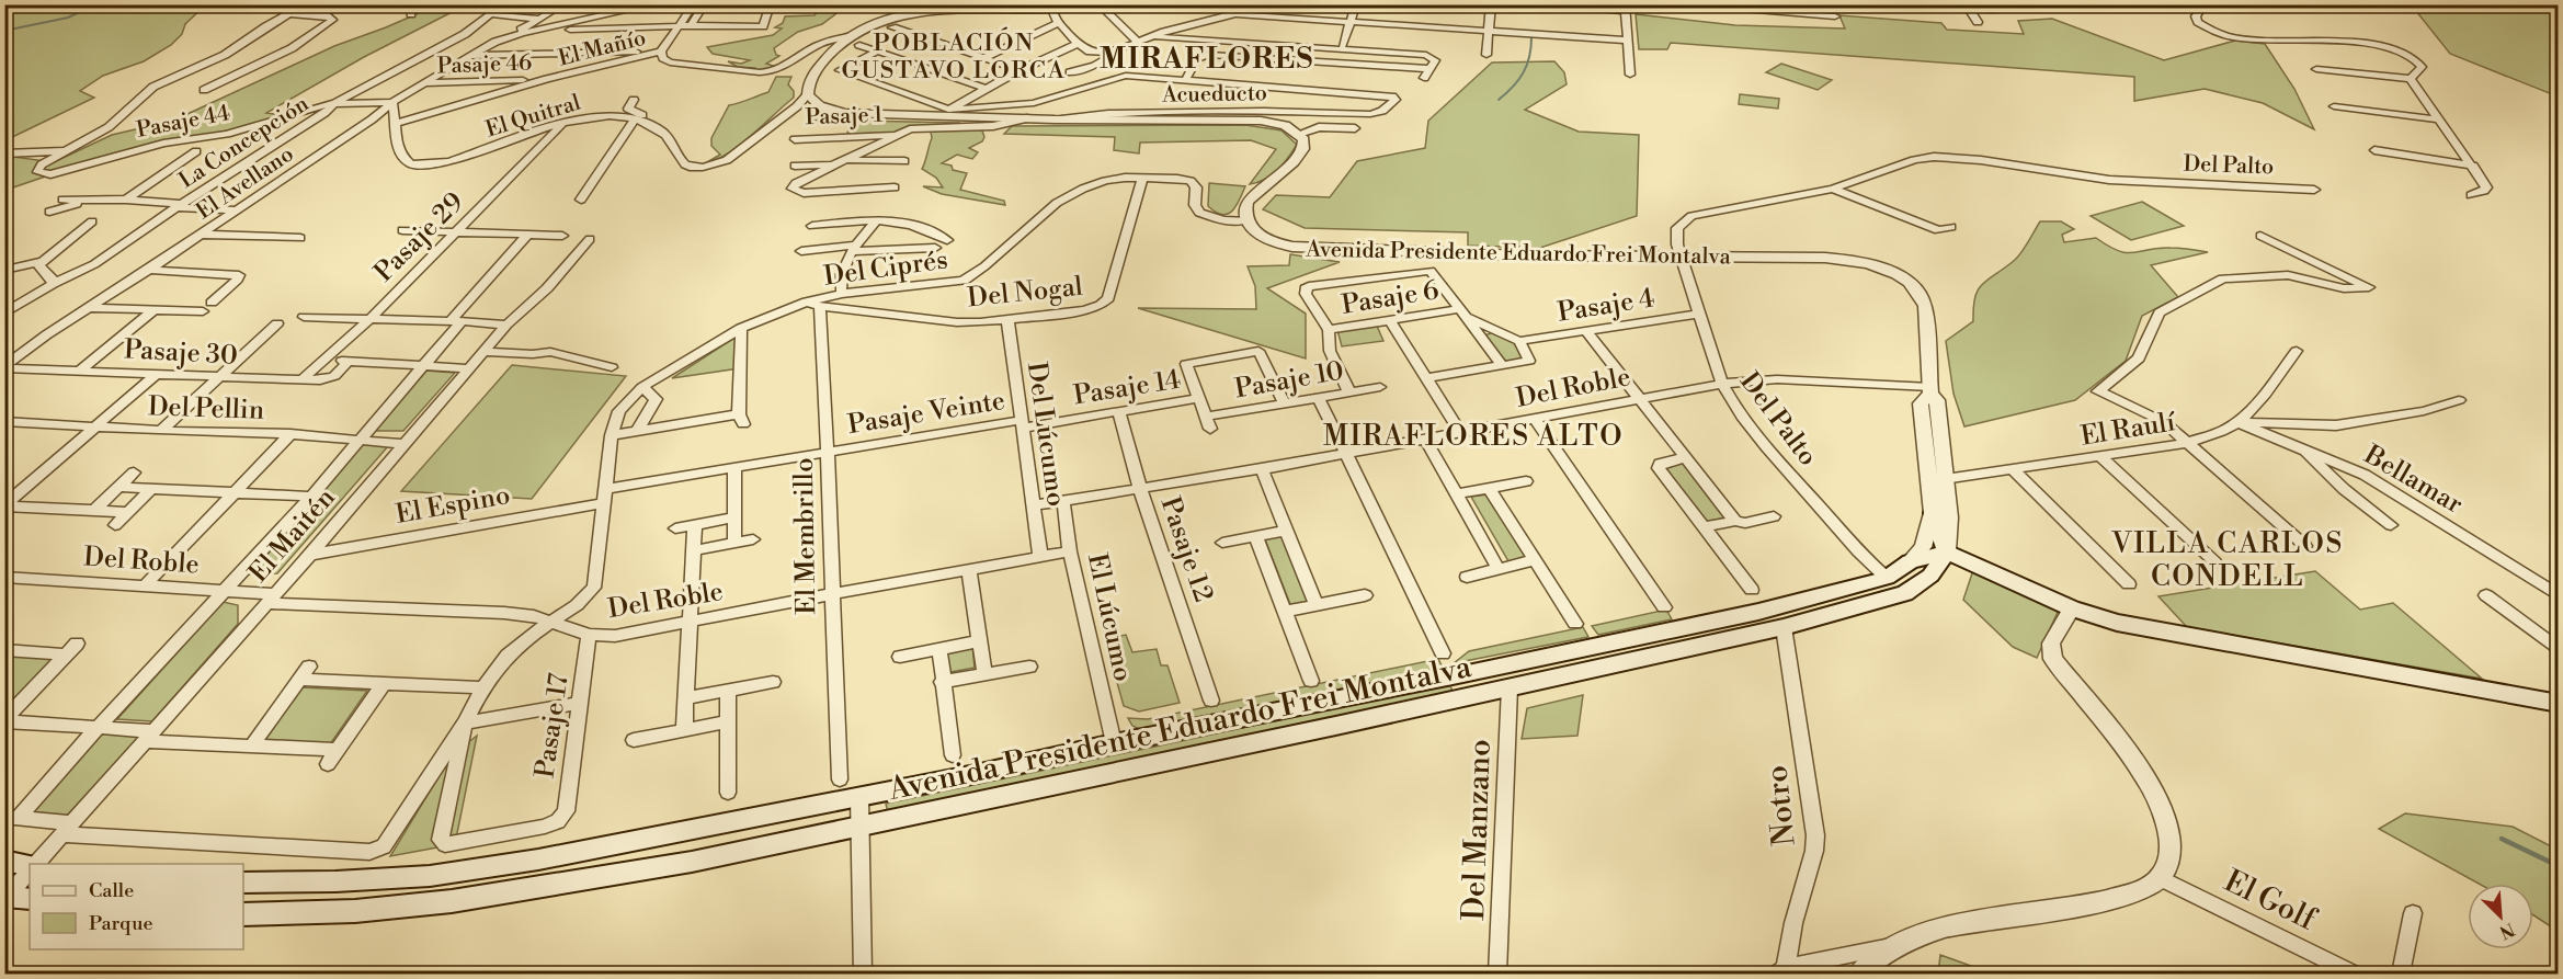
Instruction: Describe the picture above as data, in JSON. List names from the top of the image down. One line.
{"streets":{"main road":["Avenida Presidente Eduardo Frei Montalva"],"street":["El Mañío","Pasaje 46","Acueducto","El Quitral","Pasaje 1","Pasaje 44","La Concepción","Del Palto","El Avellano","Pasaje 29","Del Ciprés","Del Nogal","Pasaje 6","Pasaje 4","Pasaje 30","Pasaje 10","Pasaje 14","Del Roble","Del Pellin","Pasaje Veinte","El Raulí","Del Lúcumo","Bellamar","El Espino","El Maitén","El Membrillo","Pasaje 12","El Lúcumo","Pasaje 17","Notro","Del Manzano","El Golf"]},"crossings":[["El Mañío","Pasaje 46"],["El Mañío","El Quitral"],["Pasaje 46","El Avellano"],["El Quitral","Pasaje 44"],["El Quitral","El Avellano"],["El Quitral","Pasaje 29"],["Pasaje 44","La Concepción"],["Pasaje 44","El Avellano"],["Del Palto","Avenida Presidente Eduardo Frei Montalva"],["Del Palto","Pasaje 4"],["Del Palto","Del Roble"],["El Avellano","Pasaje 30"],["Pasaje 29","Pasaje 30"],["Avenida Presidente Eduardo Frei Montalva","Del Ciprés"],["Avenida Presidente Eduardo Frei Montalva","Del Roble"],["Avenida Presidente Eduardo Frei Montalva","El Raulí"],["Avenida Presidente Eduardo Frei Montalva","El Lúcumo"],["Avenida Presidente Eduardo Frei Montalva","Notro"],["Avenida Presidente Eduardo Frei Montalva","Del Manzano"],["Del Ciprés","Del Nogal"],["Del Ciprés","Del Roble"],["Del Ciprés","Pasaje Veinte"],["Del Ciprés","El Espino"],["Del Ciprés","El Membrillo"],["Del Ciprés","Pasaje 17"],["Del Nogal","Del Lúcumo"],["Del Nogal","El Membrillo"],["Pasaje 10","Pasaje 14"],["Pasaje 14","Pasaje Veinte"],["Pasaje 14","Del Lúcumo"],["Pasaje 14","Pasaje 12"],["Del Roble","Del Lúcumo"],["Del Roble","El Maitén"],["Del Roble","El Membrillo"],["Del Roble","Pasaje 12"],["Del Roble","El Lúcumo"],["Del Roble","Pasaje 17"],["Del Pellin","El Maitén"],["Pasaje Veinte","Del Lúcumo"],["Pasaje Veinte","El Espino"],["Pasaje Veinte","El Membrillo"],["El Raulí","Bellamar"],["El Espino","El Maitén"]],"districts":["POBLACIÓN GUSTAVO LORCA","MIRAFLORES","MIRAFLORES ALTO","VILLA CARLOS CONDELL"],"legend":["Calle","Parque"],"north":"bottom right"}
